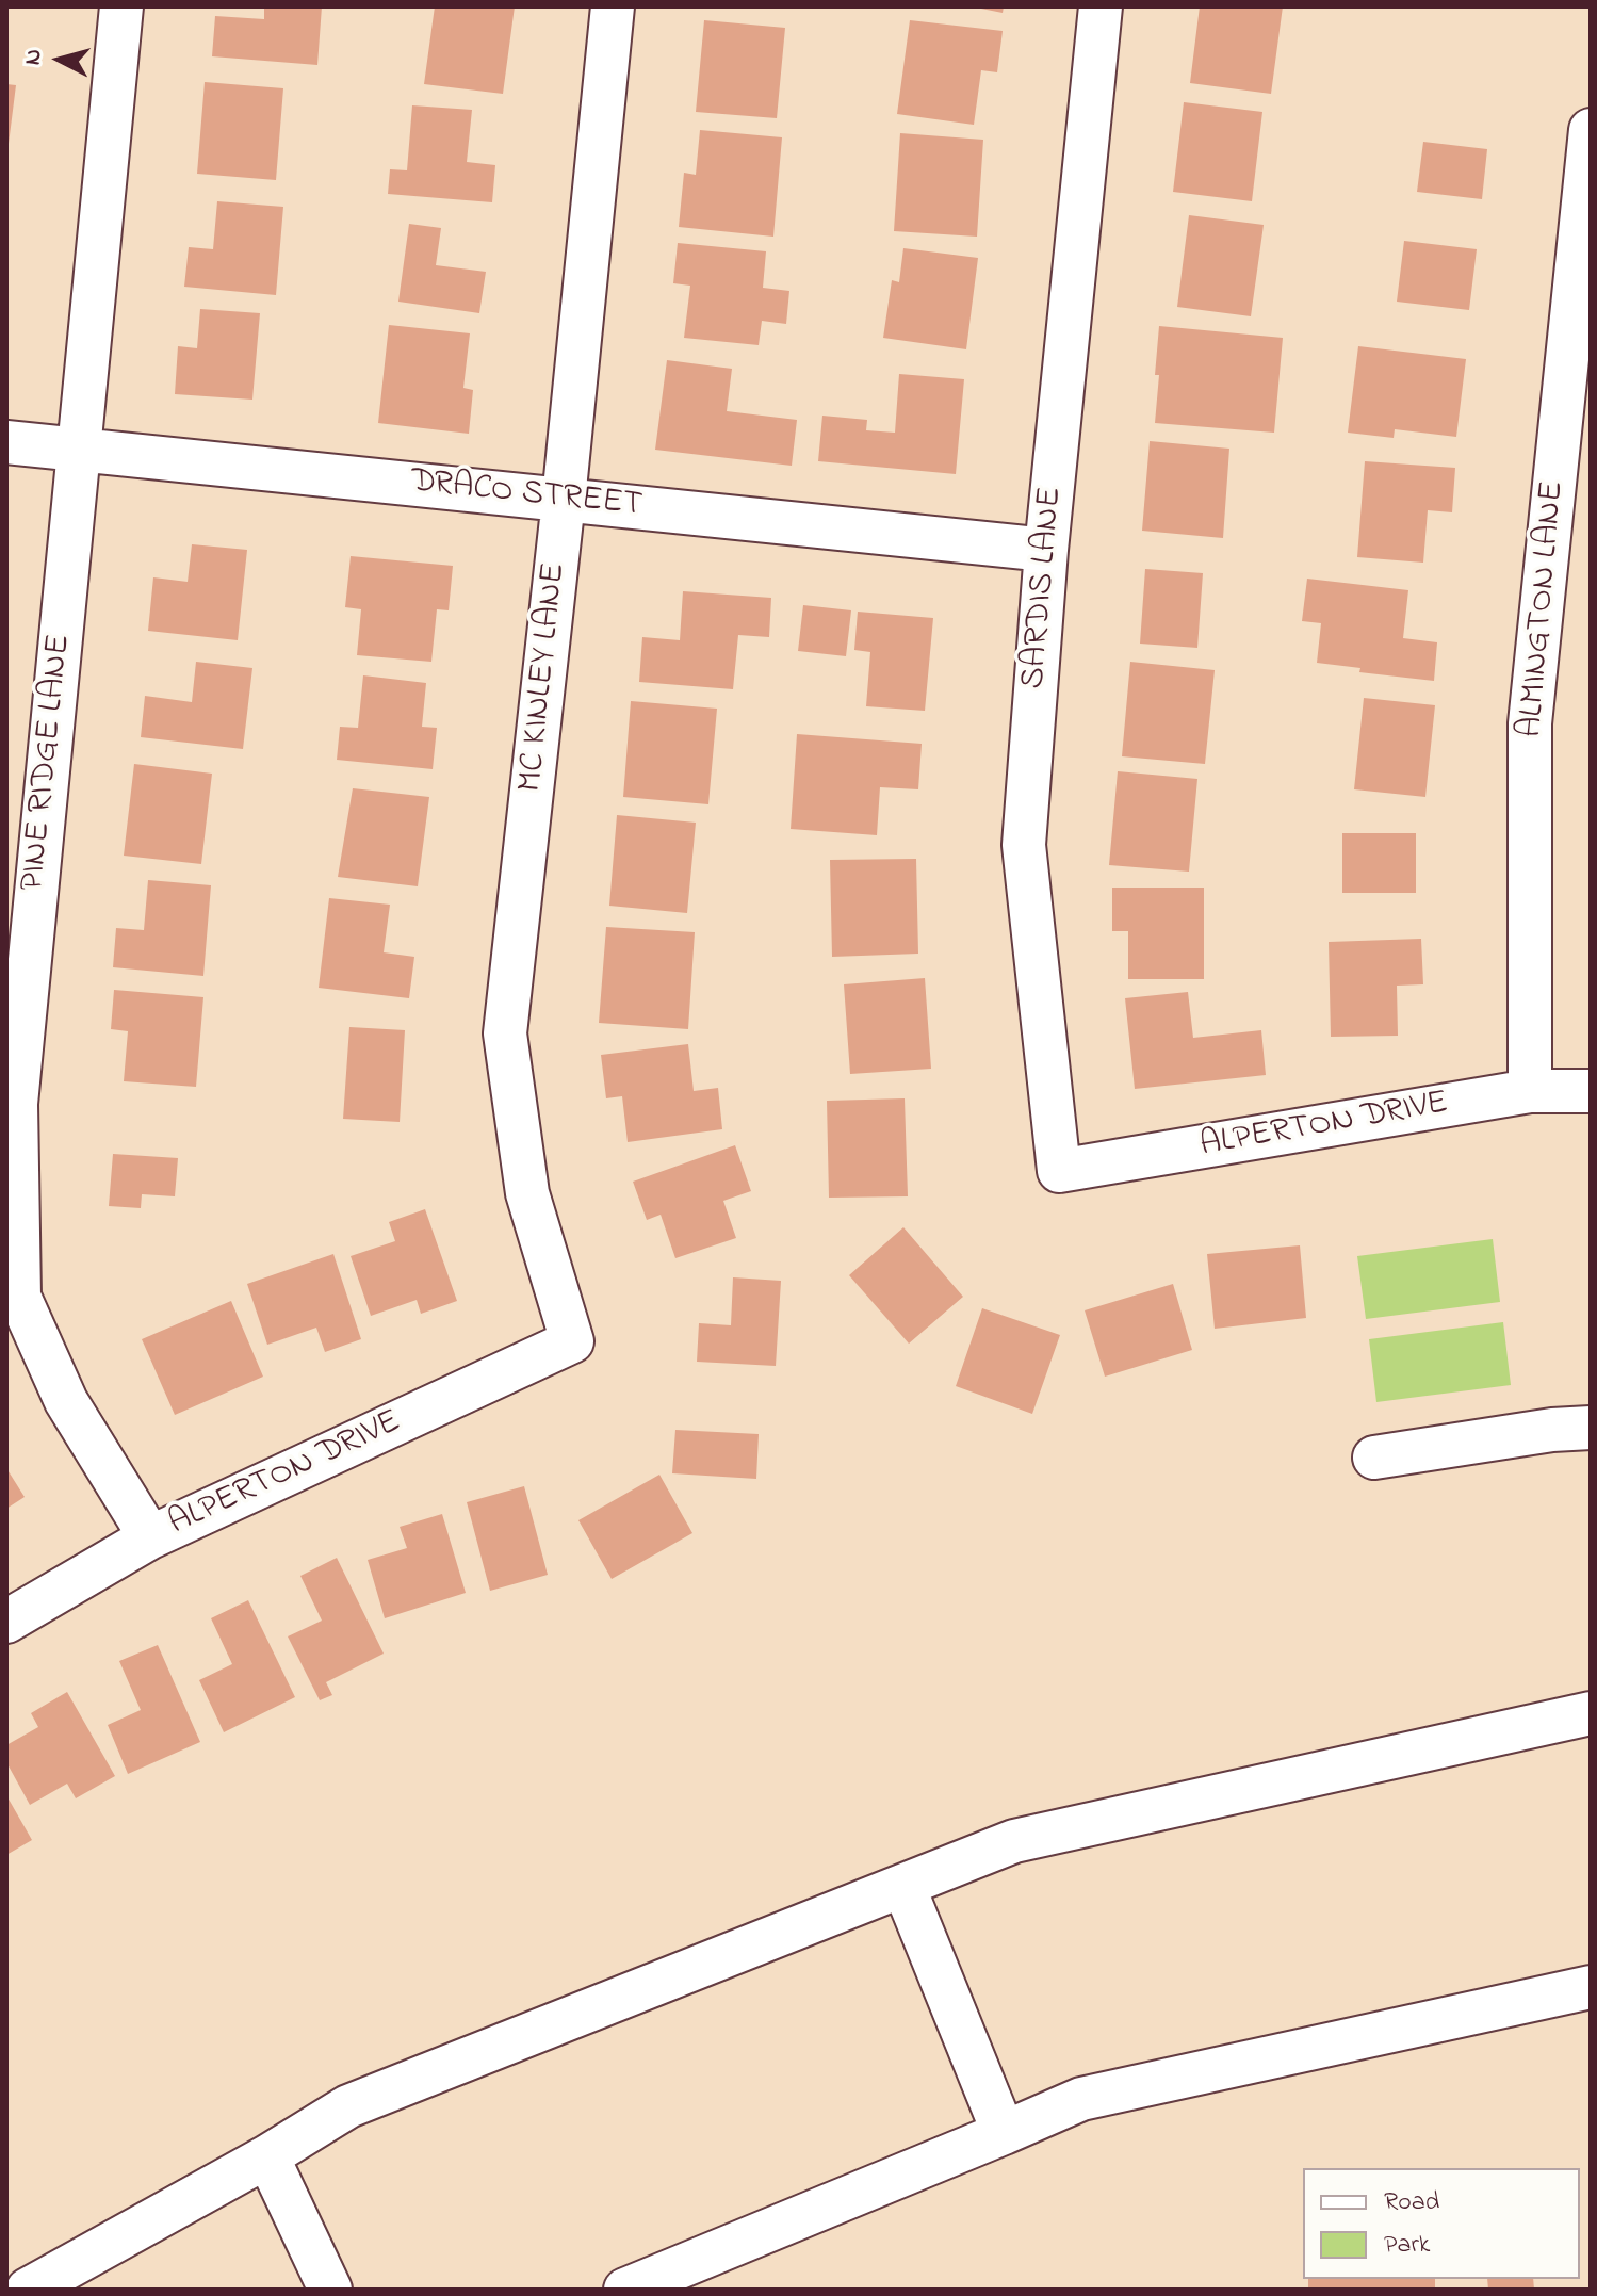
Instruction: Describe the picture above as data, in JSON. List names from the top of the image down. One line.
{"streets":{"street":["DRACO STREET","SARDIS LANE","ALMINGTON LANE","MC KINLEY LANE","PINE RIDGE LANE","ALPERTON DRIVE"]},"crossings":[["DRACO STREET","SARDIS LANE"],["DRACO STREET","MC KINLEY LANE"],["DRACO STREET","PINE RIDGE LANE"],["SARDIS LANE","ALPERTON DRIVE"],["ALMINGTON LANE","ALPERTON DRIVE"],["MC KINLEY LANE","ALPERTON DRIVE"],["PINE RIDGE LANE","ALPERTON DRIVE"]],"legend":["Road","Park"],"north":"left"}
